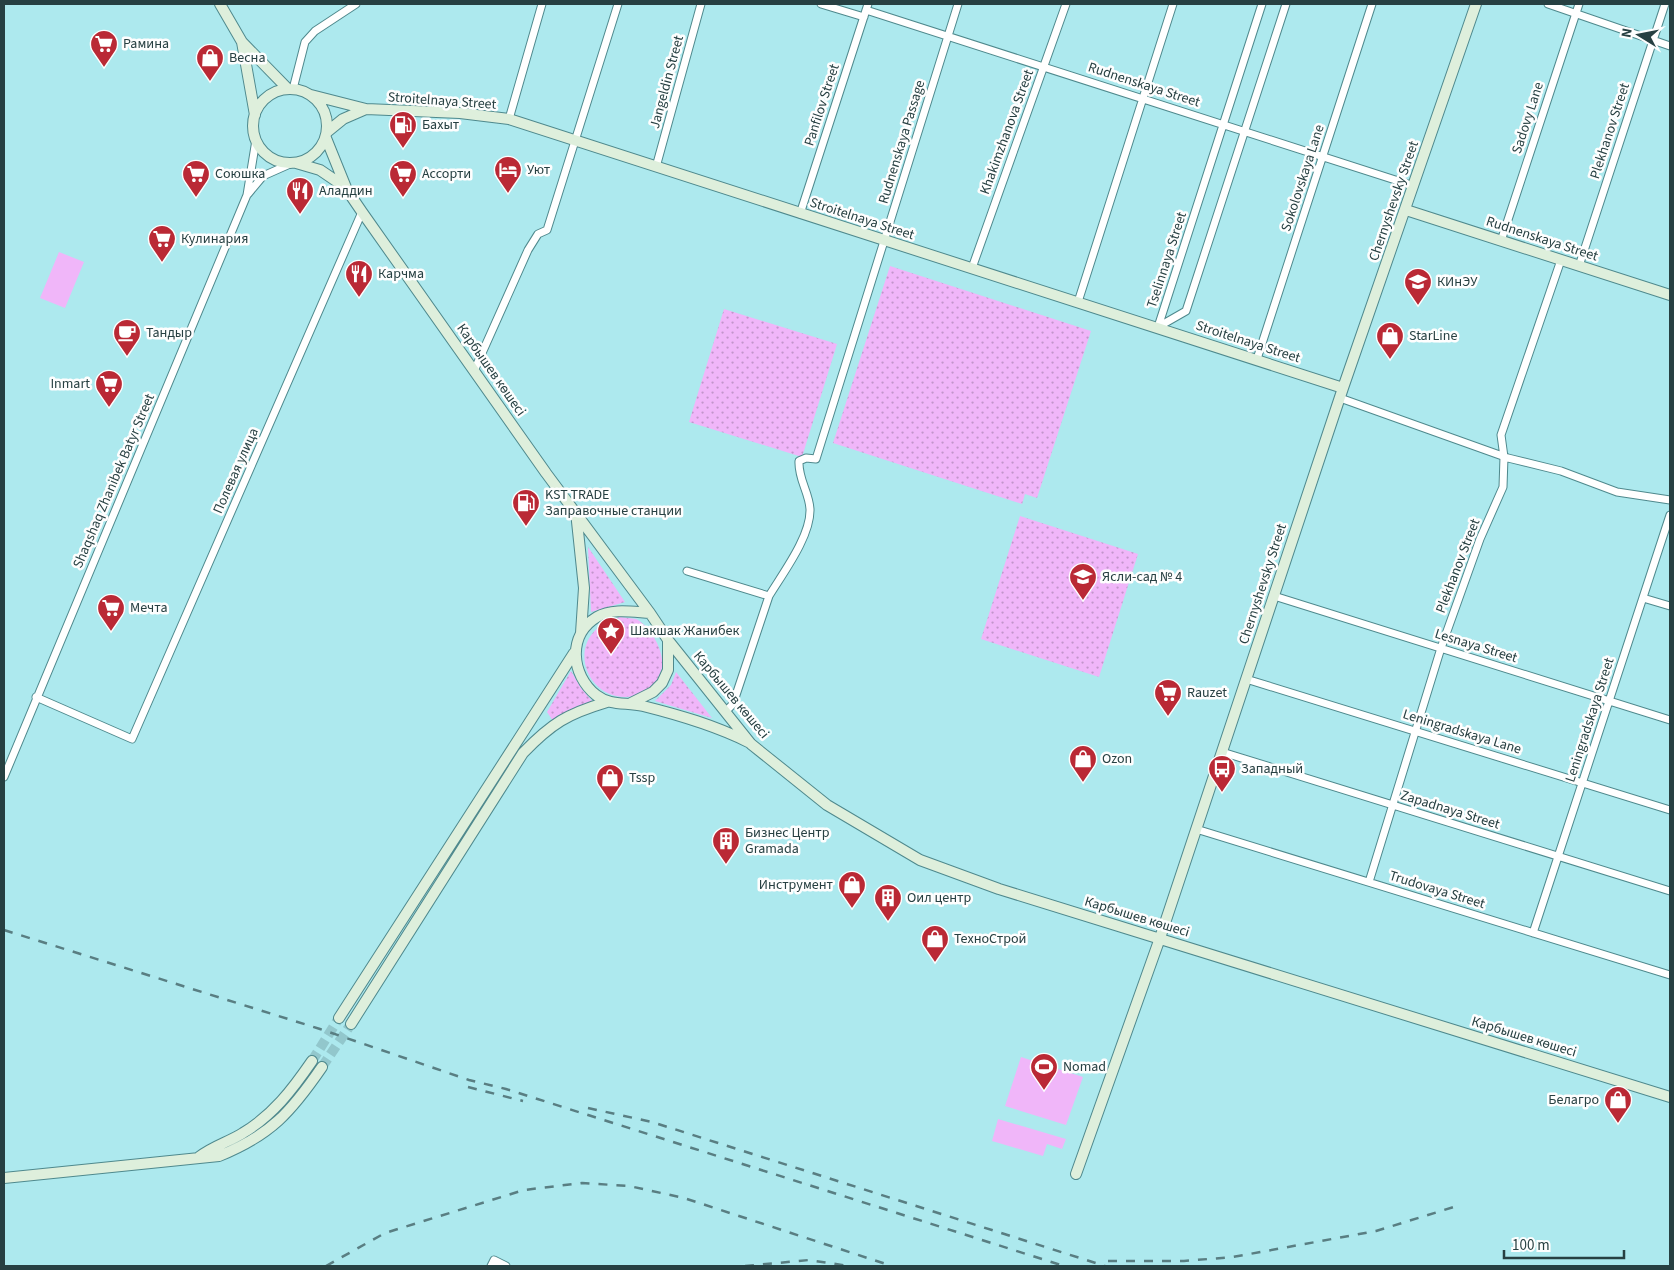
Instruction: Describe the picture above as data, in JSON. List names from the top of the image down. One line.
{"streets":{"main road":["Rudnenskaya Street","Stroitelnaya Street","Chernyshevsky Street","Карбышев көшесі"],"street":["Jangeldin Street","Panfilov Street","Sadovy Lane","Plekhanov Street","Khakimzhanova Street","Rudnenskaya Passage","Sokolovskaya Lane","Tselinnaya Street","Полевая улица","Shaqshaq Zhanibek Batyr Street","Lesnaya Street","Leningradskaya Street","Leningradskaya Lane","Zapadnaya Street","Trudovaya Street"]},"crossings":[["Jangeldin Street","Stroitelnaya Street"],["Rudnenskaya Street","Panfilov Street"],["Rudnenskaya Street","Sadovy Lane"],["Rudnenskaya Street","Plekhanov Street"],["Rudnenskaya Street","Khakimzhanova Street"],["Rudnenskaya Street","Rudnenskaya Passage"],["Rudnenskaya Street","Sokolovskaya Lane"],["Rudnenskaya Street","Chernyshevsky Street"],["Rudnenskaya Street","Tselinnaya Street"],["Stroitelnaya Street","Panfilov Street"],["Stroitelnaya Street","Plekhanov Street"],["Stroitelnaya Street","Khakimzhanova Street"],["Stroitelnaya Street","Rudnenskaya Passage"],["Stroitelnaya Street","Sokolovskaya Lane"],["Stroitelnaya Street","Chernyshevsky Street"],["Stroitelnaya Street","Tselinnaya Street"],["Plekhanov Street","Lesnaya Street"],["Plekhanov Street","Leningradskaya Lane"],["Plekhanov Street","Zapadnaya Street"],["Plekhanov Street","Trudovaya Street"],["Chernyshevsky Street","Карбышев көшесі"],["Chernyshevsky Street","Lesnaya Street"],["Chernyshevsky Street","Leningradskaya Lane"],["Chernyshevsky Street","Zapadnaya Street"],["Chernyshevsky Street","Trudovaya Street"],["Карбышев көшесі","Полевая улица"],["Полевая улица","Shaqshaq Zhanibek Batyr Street"],["Lesnaya Street","Leningradskaya Street"],["Leningradskaya Street","Leningradskaya Lane"],["Leningradskaya Street","Zapadnaya Street"],["Leningradskaya Street","Trudovaya Street"]],"places":{"supermarket":["Рамина","Союшка","Ассорти","Кулинария","Inmart","Мечта","Rauzet"],"shop":["Весна","StarLine","Ozon","Tssp","Инструмент","ТехноСтрой","Белагро"],"fuel station":["Бахыт","KST TRADE Заправочные станции"],"hotel":["Уют"],"restaurant":["Аладдин","Карчма"],"school or university":["КИнЭУ","Ясли-сад № 4"],"cafe":["Тандыр"],"place":["Шакшак Жанибек"],"bus stop":["Западный"],"building":["Бизнес Центр Gramada","Оил центр"],"sports":["Nomad"]},"scale_bar":"100 m","north":"left"}
